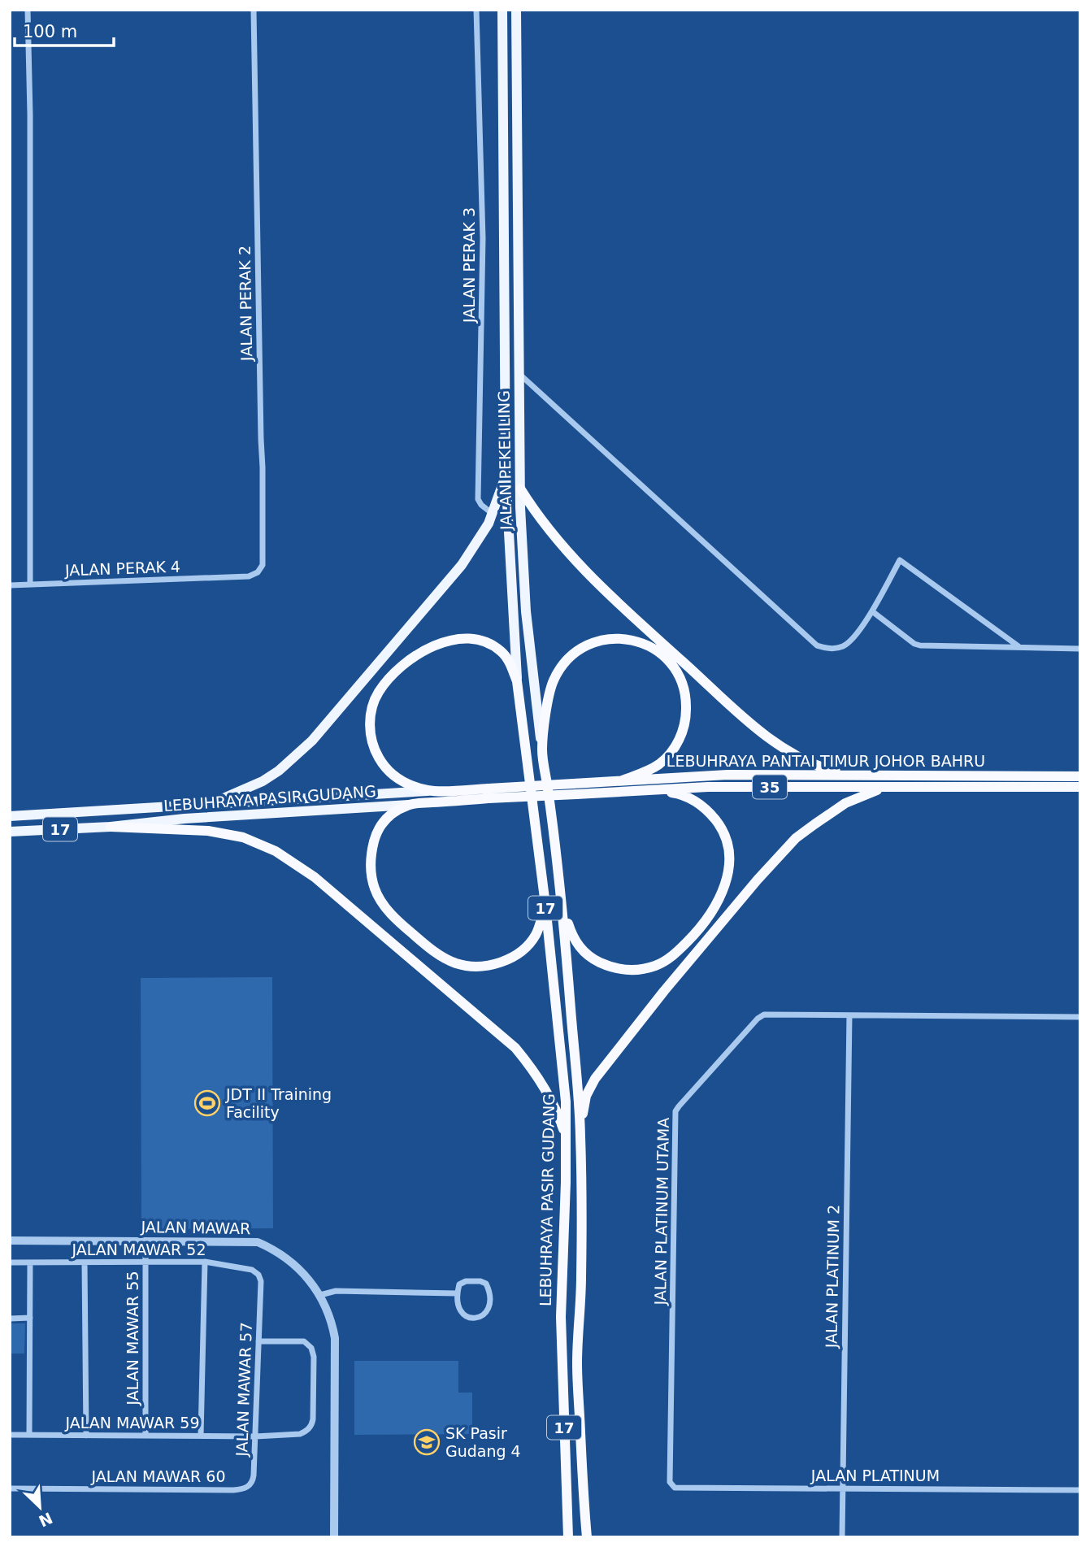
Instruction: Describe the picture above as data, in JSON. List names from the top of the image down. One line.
{"streets":{"highway":["JALAN PEKELILING","LEBUHRAYA PANTAI TIMUR JOHOR BAHRU","35","LEBUHRAYA PASIR GUDANG","17"],"street":["JALAN PERAK 3","JALAN PERAK 2","JALAN PERAK 4","JALAN PLATINUM UTAMA","JALAN MAWAR","JALAN MAWAR 52","JALAN PLATINUM 2","JALAN MAWAR 55","JALAN MAWAR 57","JALAN MAWAR 59","JALAN PLATINUM","JALAN MAWAR 60"]},"crossings":[["JALAN PERAK 2","JALAN PERAK 4"],["JALAN PEKELILING","LEBUHRAYA PASIR GUDANG"],["LEBUHRAYA PANTAI TIMUR JOHOR BAHRU","LEBUHRAYA PASIR GUDANG"],["JALAN PLATINUM UTAMA","JALAN PLATINUM 2"],["JALAN PLATINUM UTAMA","JALAN PLATINUM"],["JALAN MAWAR","JALAN MAWAR 55"],["JALAN MAWAR 52","JALAN MAWAR 55"],["JALAN MAWAR 52","JALAN MAWAR 57"],["JALAN PLATINUM 2","JALAN PLATINUM"],["JALAN MAWAR 55","JALAN MAWAR 59"],["JALAN MAWAR 57","JALAN MAWAR 59"],["JALAN MAWAR 57","JALAN MAWAR 60"]],"places":{"sports":["JDT II Training Facility"],"school or university":["SK Pasir Gudang 4"]},"scale_bar":"100 m","north":"bottom right"}
